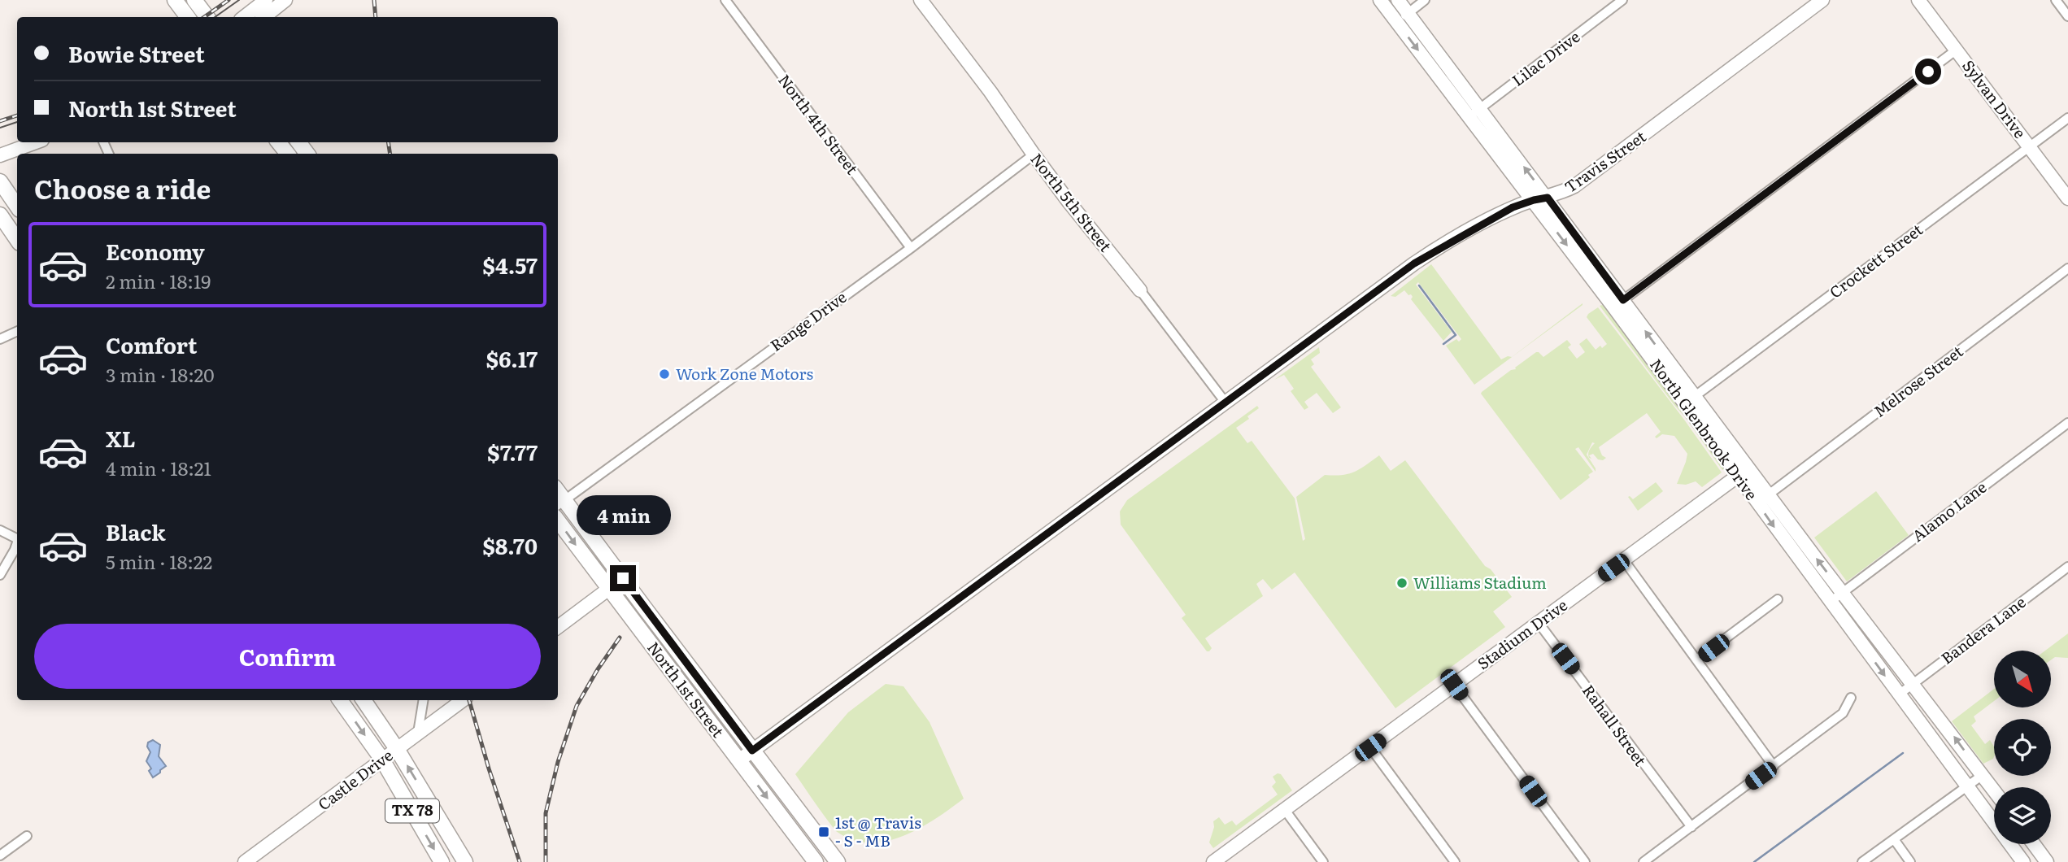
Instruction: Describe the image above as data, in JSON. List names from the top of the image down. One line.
{"streets":{"main road":["North 1st Street","TX 78"],"street":["Lilac Drive","Sylvan Drive","North 4th Street","Travis Street","North 5th Street","Crockett Street","Range Drive","Melrose Street","North Glenbrook Drive","Alamo Lane","Bandera Lane","Stadium Drive","Rahall Street","Castle Drive"]},"crossings":[["Lilac Drive","North Glenbrook Drive"],["Sylvan Drive","Crockett Street"],["North 4th Street","Range Drive"],["Travis Street","North 5th Street"],["Travis Street","North Glenbrook Drive"],["Travis Street","North 1st Street"],["North 5th Street","Range Drive"],["Crockett Street","North Glenbrook Drive"],["Range Drive","North 1st Street"],["Melrose Street","North Glenbrook Drive"],["North Glenbrook Drive","Alamo Lane"],["North Glenbrook Drive","Bandera Lane"],["North Glenbrook Drive","Stadium Drive"],["Stadium Drive","Rahall Street"],["Castle Drive","TX 78"]],"places":{"other":["Work Zone Motors","Williams Stadium"],"transit":["1st @ Travis - S - MB"]},"north":"bottom right","page":{"banner":["Bowie Street","North 1st Street"],"heading":"Choose a ride","list":[{"name":"Economy","note":"2 min · 18:19","value":"$4.57"},{"name":"Comfort","note":"3 min · 18:20","value":"$6.17"},{"name":"XL","note":"4 min · 18:21","value":"$7.77"},{"name":"Black","note":"5 min · 18:22","value":"$8.70"}],"bubble":"4 min","buttons":"Confirm"}}
